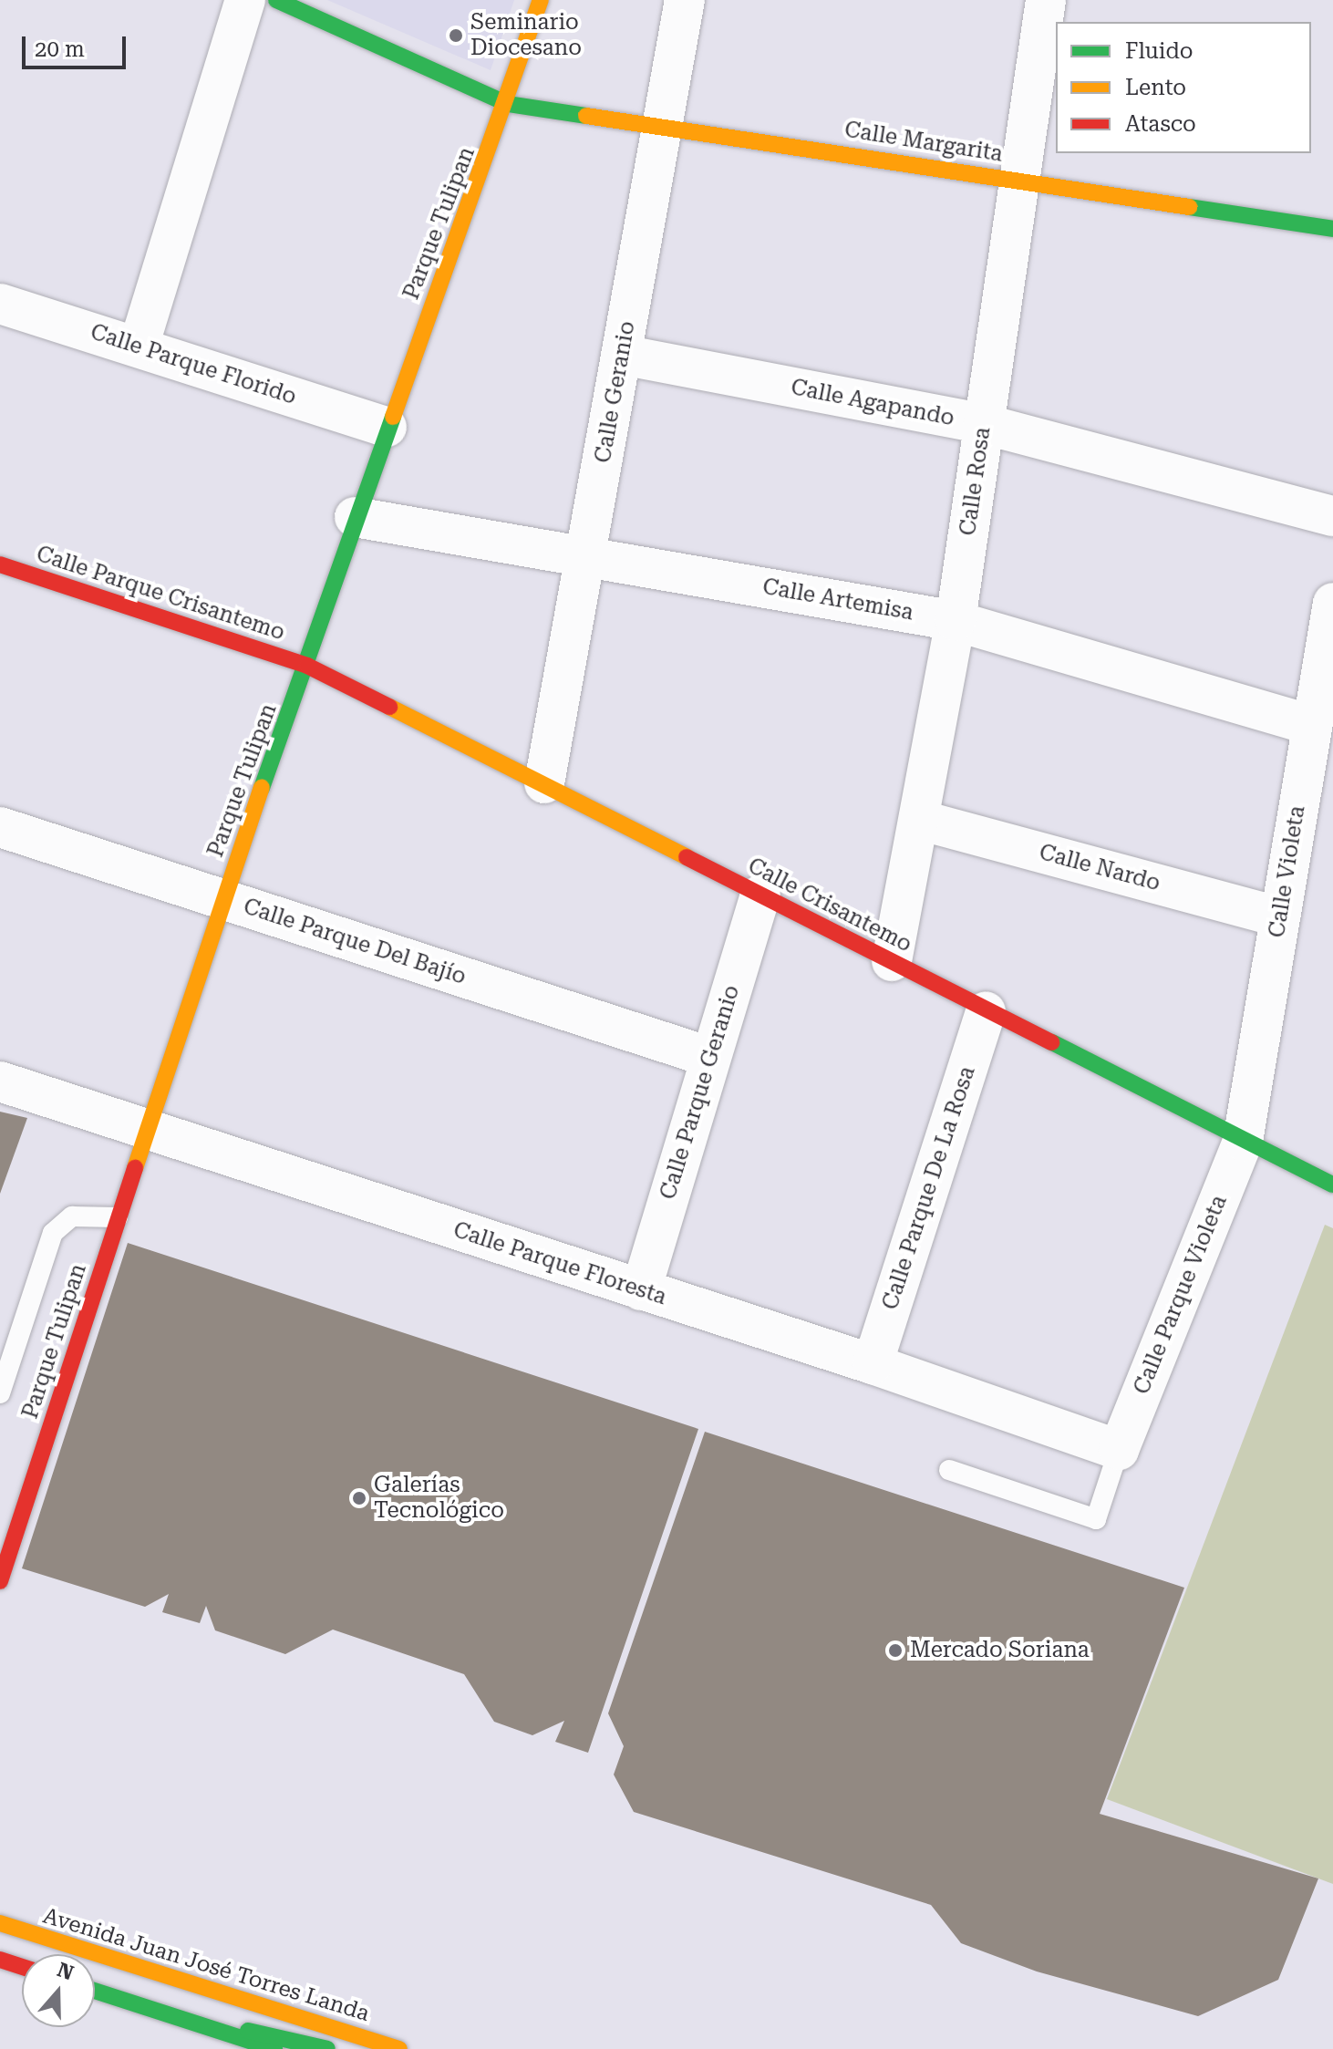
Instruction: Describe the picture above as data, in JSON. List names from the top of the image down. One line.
{"streets":{"main road":["Calle Margarita","Parque Tulipan","Calle Parque Crisantemo","Calle Crisantemo","Avenida Juan José Torres Landa"],"street":["Calle Parque Florido","Calle Geranio","Calle Agapando","Calle Rosa","Calle Artemisa","Calle Nardo","Calle Violeta","Calle Parque Del Bajío","Calle Parque Geranio","Calle Parque De La Rosa","Calle Parque Floresta","Calle Parque Violeta"]},"crossings":[["Calle Margarita","Parque Tulipan"],["Calle Margarita","Calle Geranio"],["Calle Margarita","Calle Rosa"],["Parque Tulipan","Calle Parque Florido"],["Parque Tulipan","Calle Parque Crisantemo"],["Parque Tulipan","Calle Artemisa"],["Parque Tulipan","Calle Crisantemo"],["Parque Tulipan","Calle Parque Del Bajío"],["Parque Tulipan","Calle Parque Floresta"],["Calle Geranio","Calle Agapando"],["Calle Geranio","Calle Artemisa"],["Calle Geranio","Calle Crisantemo"],["Calle Agapando","Calle Rosa"],["Calle Rosa","Calle Artemisa"],["Calle Rosa","Calle Nardo"],["Calle Rosa","Calle Crisantemo"],["Calle Parque Crisantemo","Calle Crisantemo"],["Calle Artemisa","Calle Violeta"],["Calle Nardo","Calle Violeta"],["Calle Violeta","Calle Crisantemo"],["Calle Violeta","Calle Parque Violeta"],["Calle Crisantemo","Calle Parque Geranio"],["Calle Crisantemo","Calle Parque De La Rosa"],["Calle Crisantemo","Calle Parque Violeta"],["Calle Parque Del Bajío","Calle Parque Geranio"],["Calle Parque Geranio","Calle Parque Floresta"],["Calle Parque De La Rosa","Calle Parque Floresta"],["Calle Parque Floresta","Calle Parque Violeta"]],"places":["Seminario Diocesano","Galerías Tecnológico","Mercado Soriana"],"legend":["Fluido","Lento","Atasco"],"scale_bar":"20 m","north":"top"}
